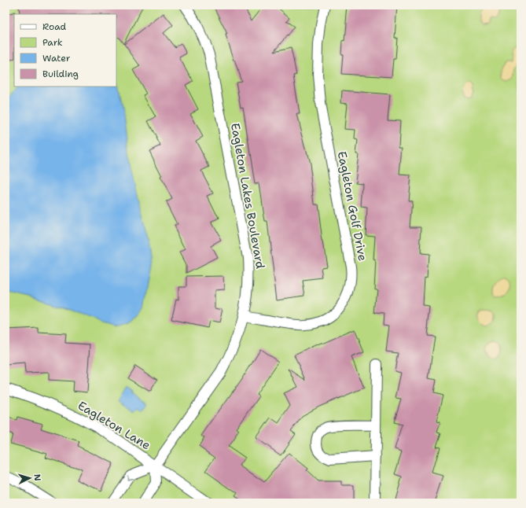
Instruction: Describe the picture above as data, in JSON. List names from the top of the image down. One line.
{"streets":{"street":["Eagleton Lakes Boulevard","Eagleton Golf Drive","Eagleton Lane"]},"crossings":[["Eagleton Lakes Boulevard","Eagleton Golf Drive"],["Eagleton Lakes Boulevard","Eagleton Lane"]],"legend":["Road","Park","Water","Building"],"north":"right"}
